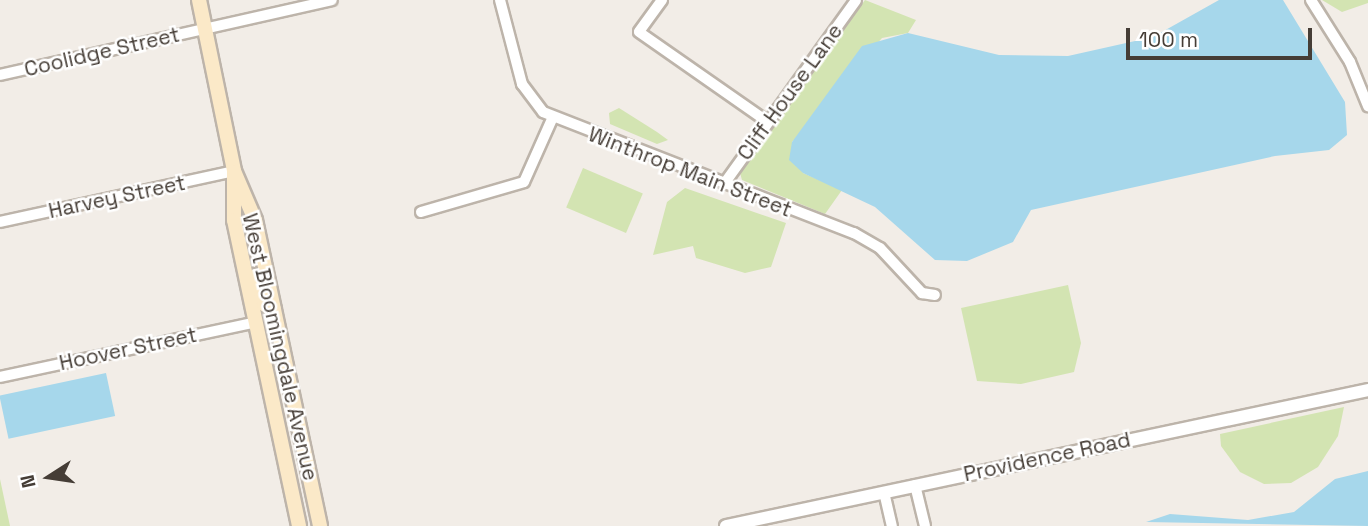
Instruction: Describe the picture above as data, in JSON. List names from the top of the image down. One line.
{"streets":{"main road":["West Bloomingdale Avenue"],"street":["Coolidge Street","Cliff House Lane","Winthrop Main Street","Harvey Street","Hoover Street","Providence Road"]},"crossings":[["Coolidge Street","West Bloomingdale Avenue"],["Cliff House Lane","Winthrop Main Street"],["Harvey Street","West Bloomingdale Avenue"],["West Bloomingdale Avenue","Hoover Street"]],"scale_bar":"100 m","north":"left"}
